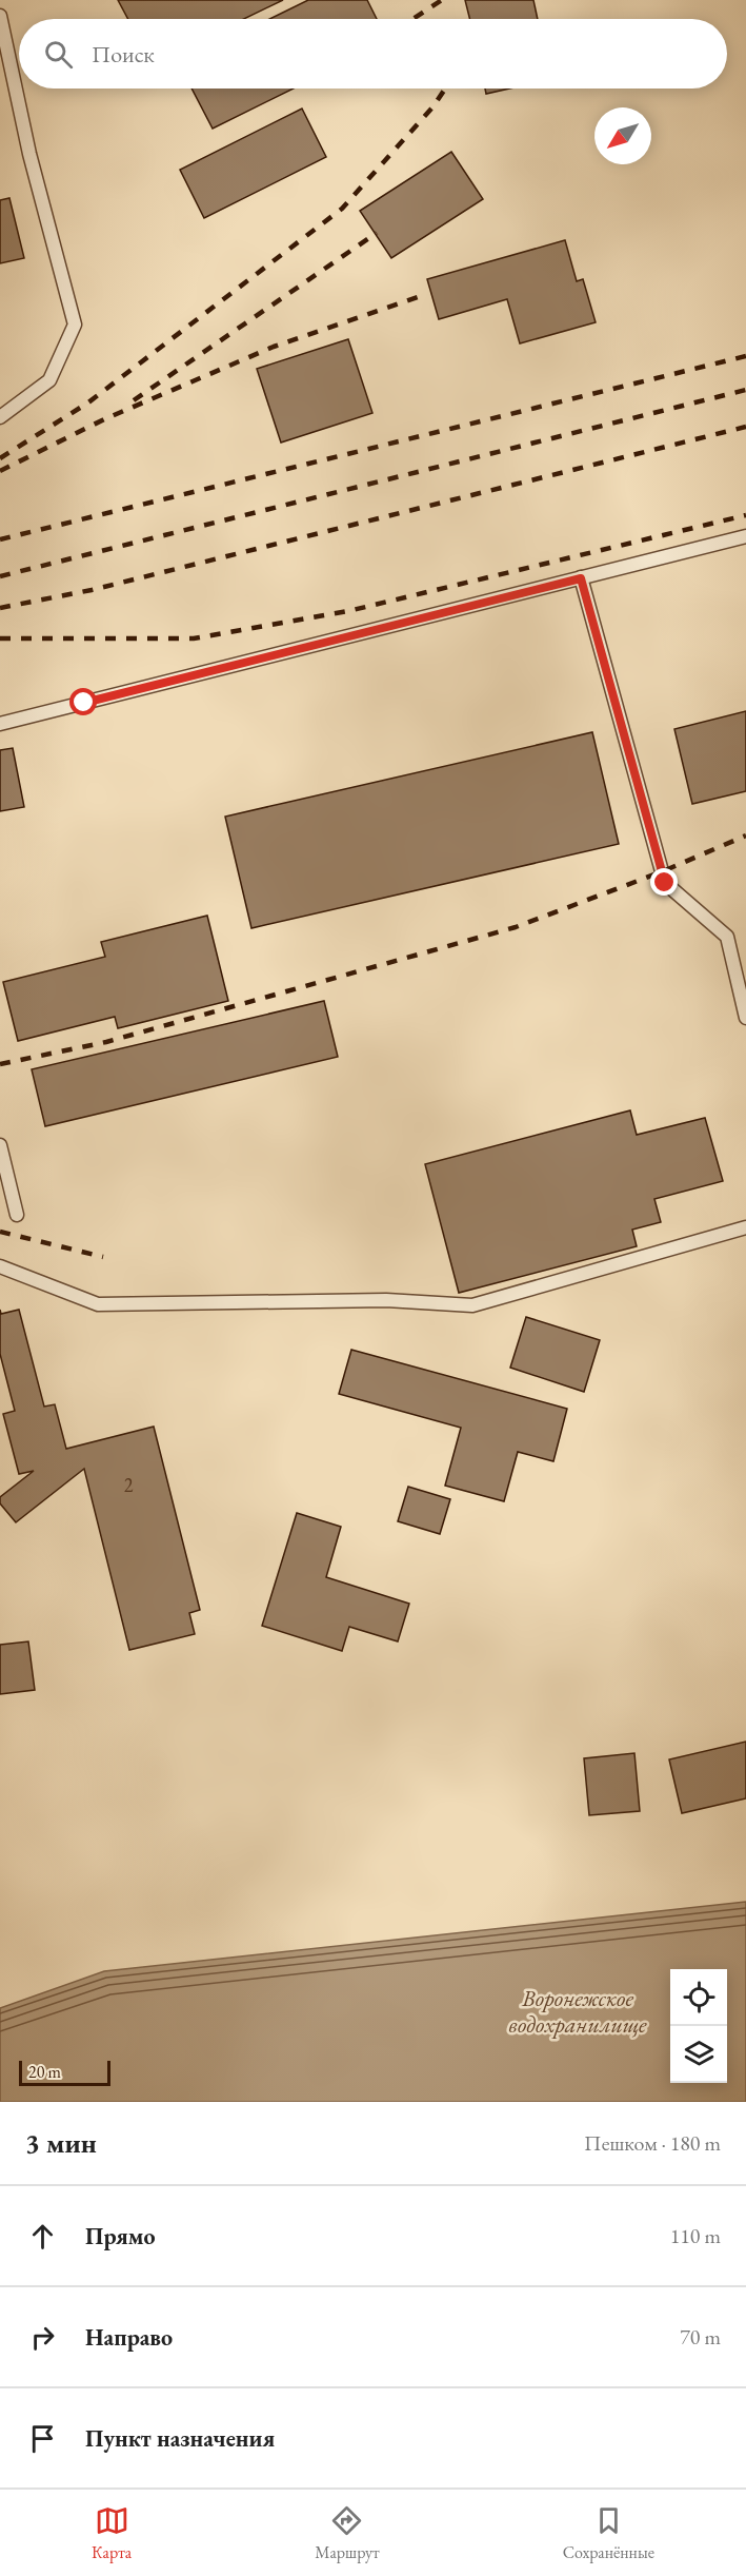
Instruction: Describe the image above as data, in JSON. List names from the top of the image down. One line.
{"water":["Воронежское водохранилище"],"house_numbers":["2"],"scale_bar":"20 m","north":"bottom left","page":{"search":"Поиск","scale":"20 m","heading":["3 мин","Пешком · 180 m"],"list":[["Прямо","110 m"],["Направо","70 m"],"Пункт назначения"],"nav":["Карта","Маршрут","Сохранённые"]}}
